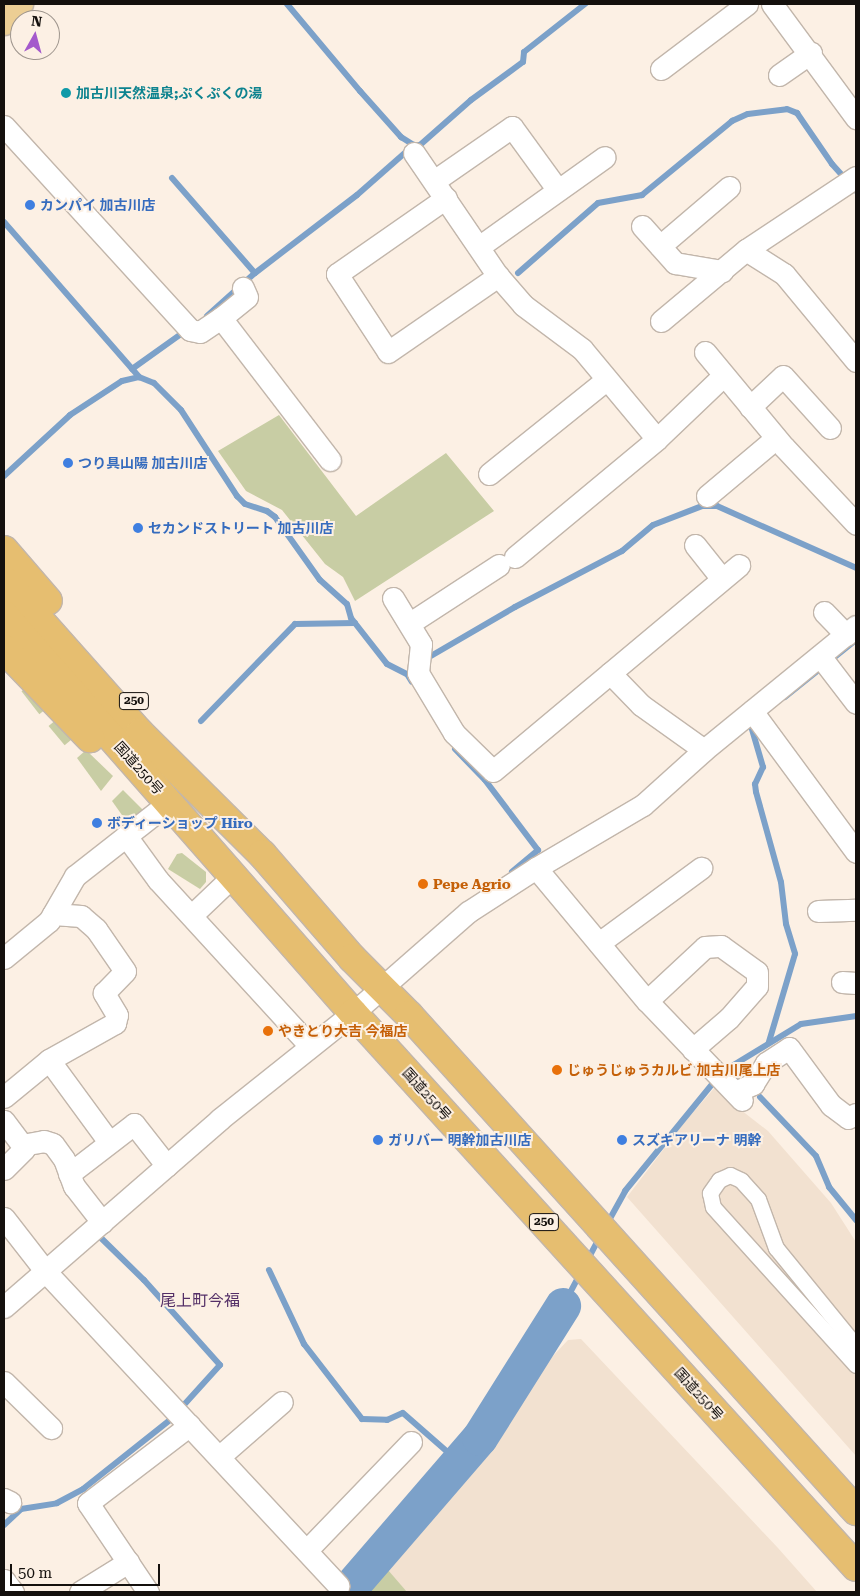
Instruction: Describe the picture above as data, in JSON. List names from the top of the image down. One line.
{"streets":{"highway":["250","国道250号"]},"crossings":[["250","国道250号"]],"districts":["尾上町今福"],"places":["加古川天然温泉;ぷくぷくの湯","カンパイ 加古川店","つり具山陽 加古川店","セカンドストリート 加古川店","ボディーショップ Hiro","Pepe Agrio","やきとり大吉 今福店","じゅうじゅうカルビ 加古川尾上店","ガリバー 明幹加古川店","スズキアリーナ 明幹"],"scale_bar":"50 m","north":"top"}
